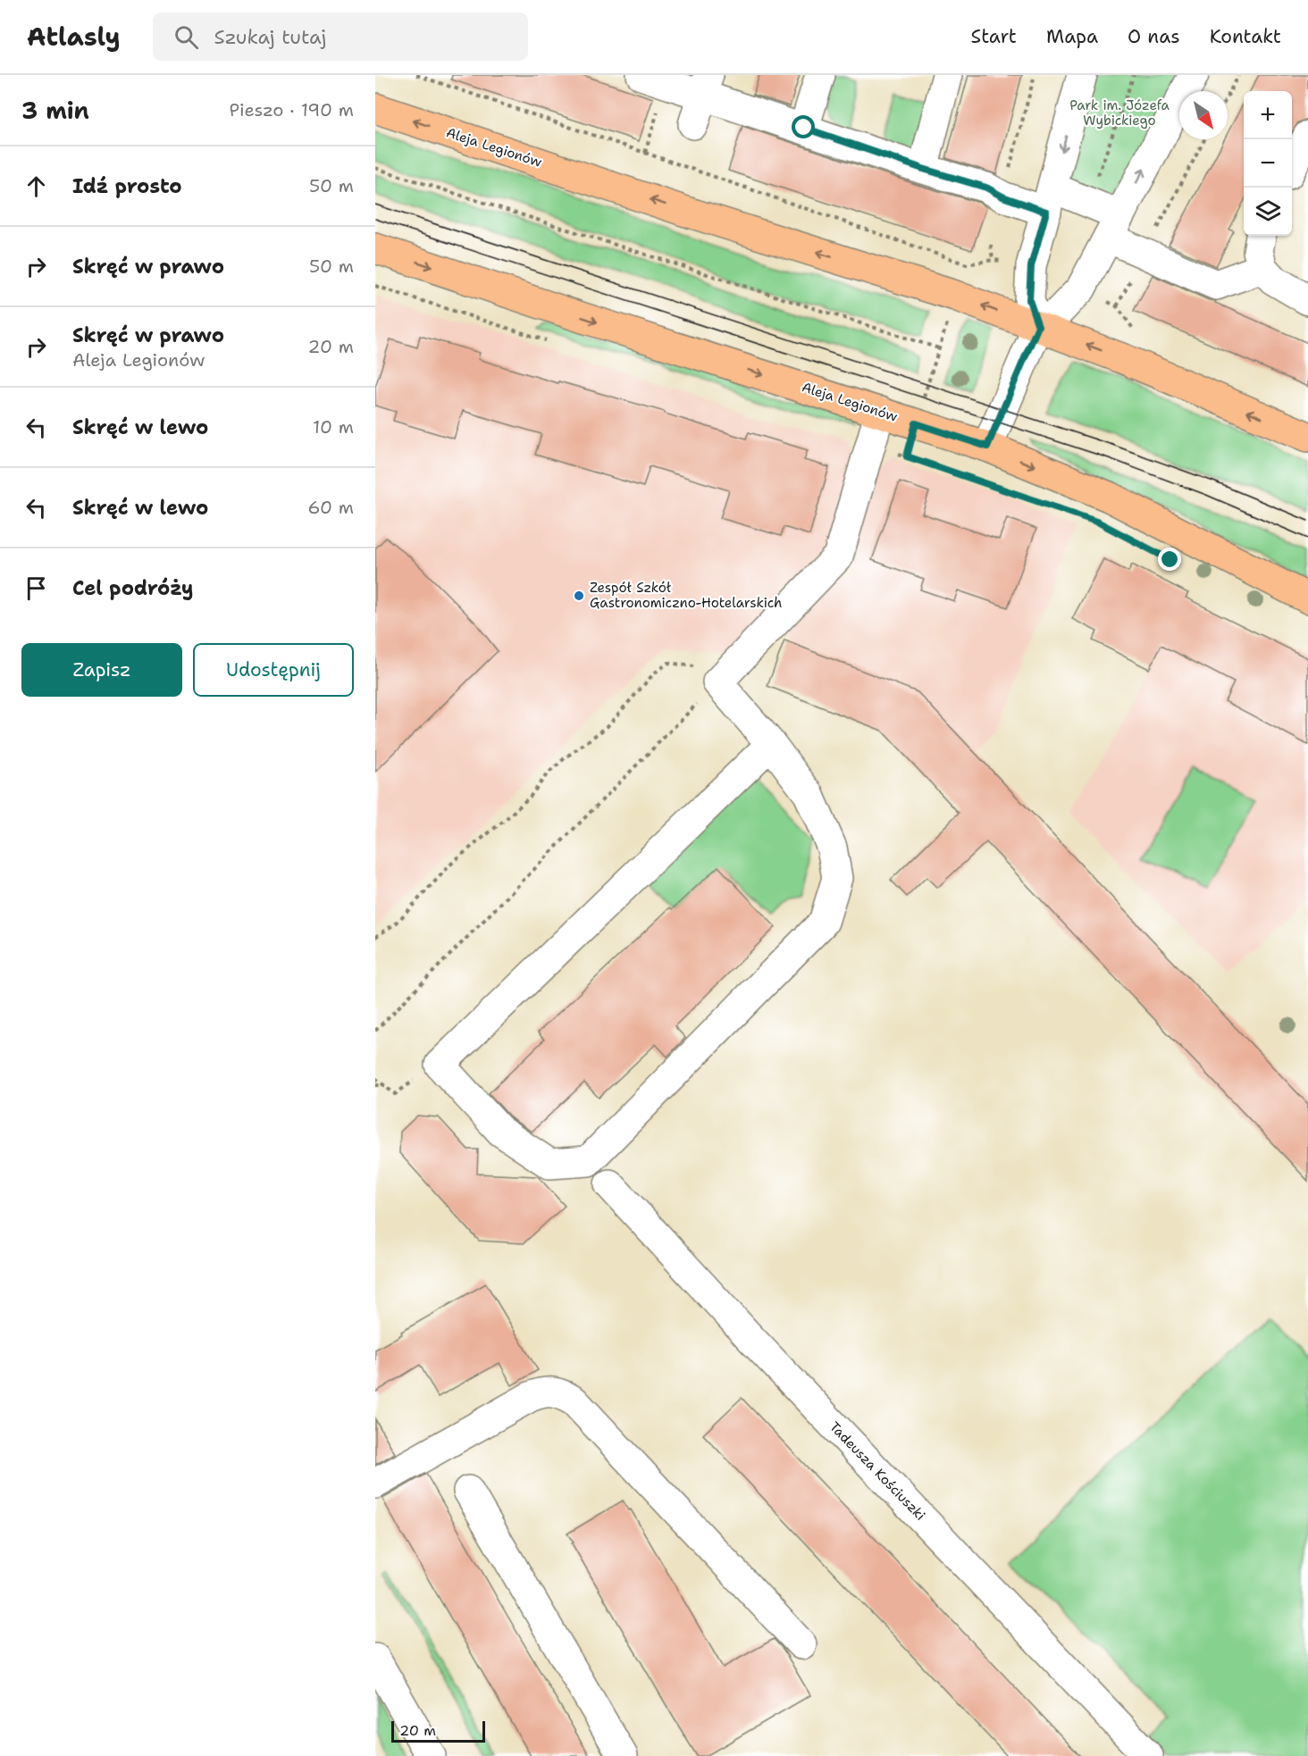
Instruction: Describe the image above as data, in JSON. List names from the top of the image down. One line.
{"streets":{"main road":["Aleja Legionów"],"street":["Tadeusza Kościuszki"]},"parks":["Park im. Józefa Wybickiego"],"places":["Zespół Szkół Gastronomiczno-Hotelarskich"],"scale_bar":"20 m","north":"bottom right","page":{"header":"Atlasly","search":"Szukaj tutaj","nav":["Start","Mapa","O nas","Kontakt"],"heading":["3 min","Pieszo · 190 m"],"map_buttons":["+","−"],"list":[["Idź prosto","50 m"],["Skręć w prawo","50 m"],["Skręć w prawo","Aleja Legionów","20 m"],["Skręć w lewo","10 m"],["Skręć w lewo","60 m"],"Cel podróży"],"buttons":["Zapisz","Udostępnij"],"scale":"20 m"}}
